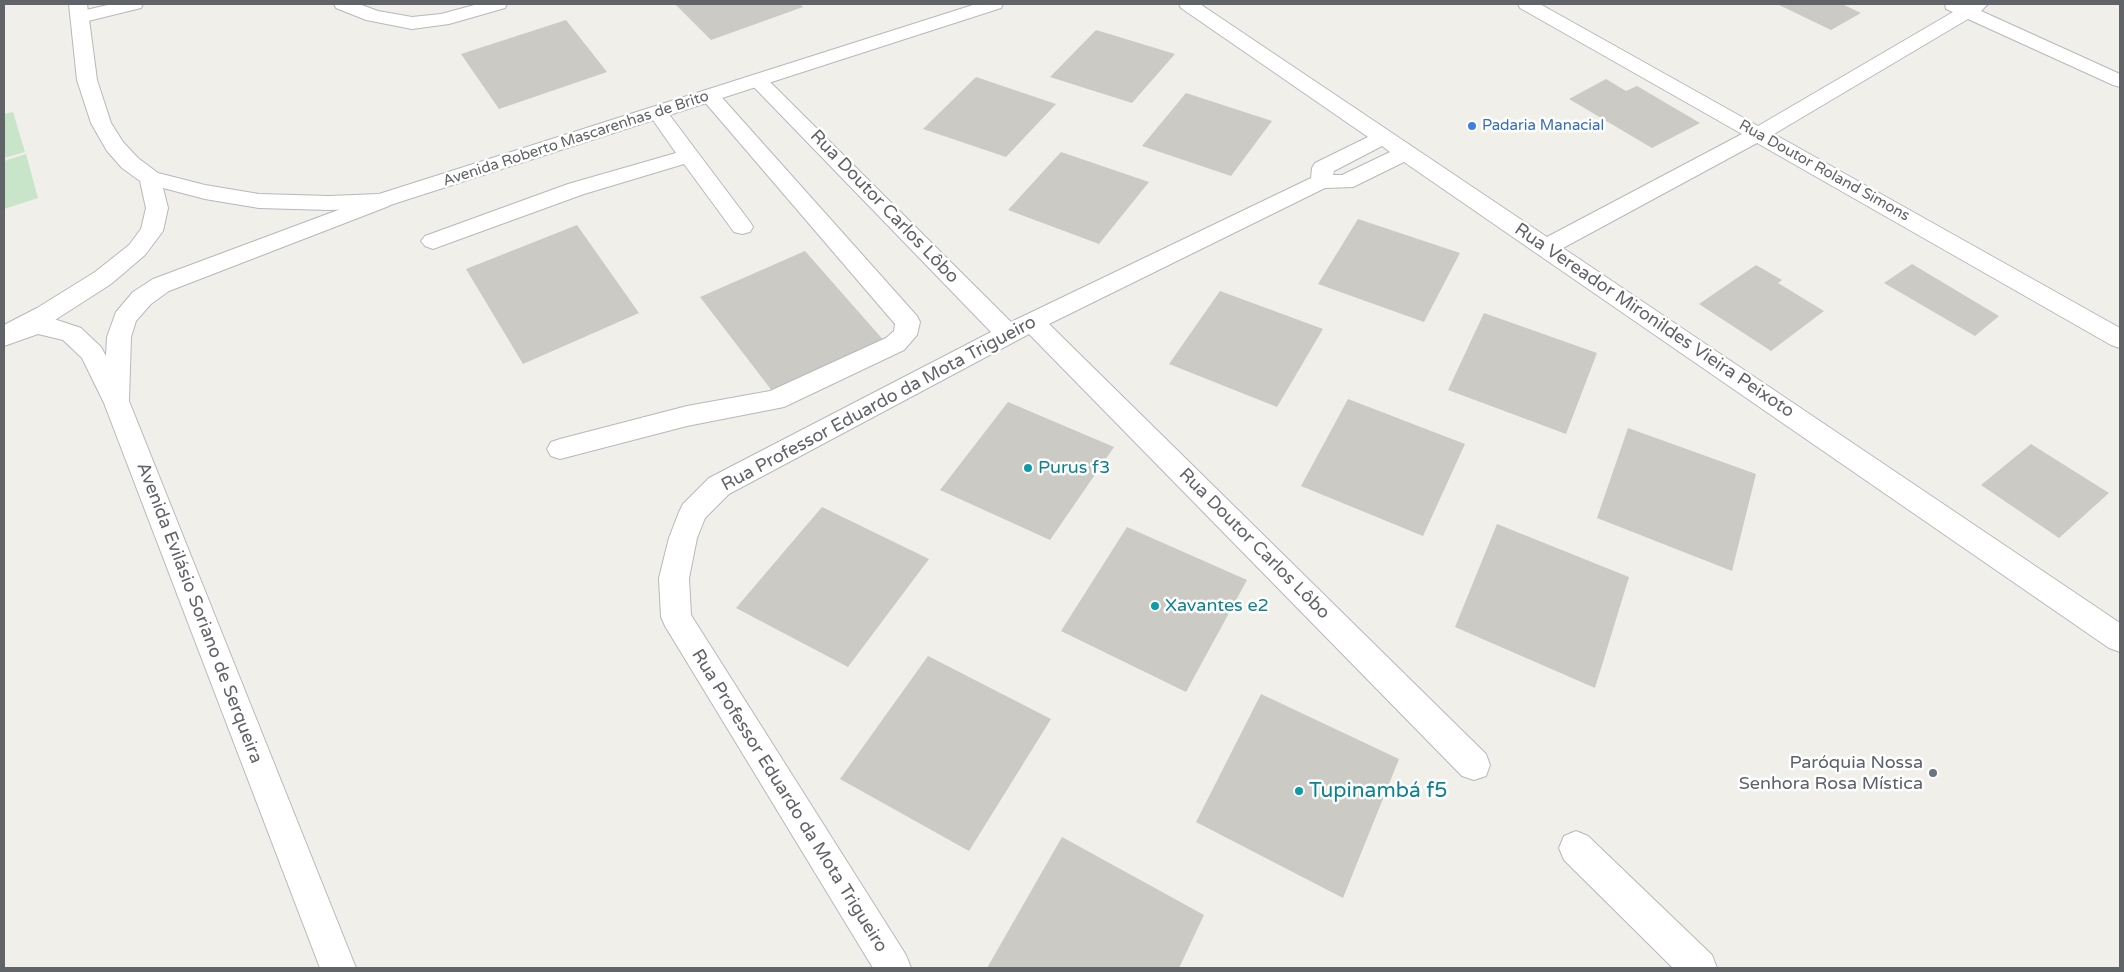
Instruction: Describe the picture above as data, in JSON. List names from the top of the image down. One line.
{"streets":{"street":["Avenida Roberto Mascarenhas de Brito","Rua Doutor Roland Simons","Rua Doutor Carlos Lôbo","Rua Vereador Mironildes Vieira Peixoto","Rua Professor Eduardo da Mota Trigueiro","Avenida Evilásio Soriano de Serqueira"]},"crossings":[["Avenida Roberto Mascarenhas de Brito","Rua Doutor Carlos Lôbo"],["Rua Doutor Carlos Lôbo","Rua Professor Eduardo da Mota Trigueiro"],["Rua Vereador Mironildes Vieira Peixoto","Rua Professor Eduardo da Mota Trigueiro"]],"places":["Padaria Manacial","Purus f3","Xavantes e2","Paróquia Nossa Senhora Rosa Mística","Tupinambá f5"]}
